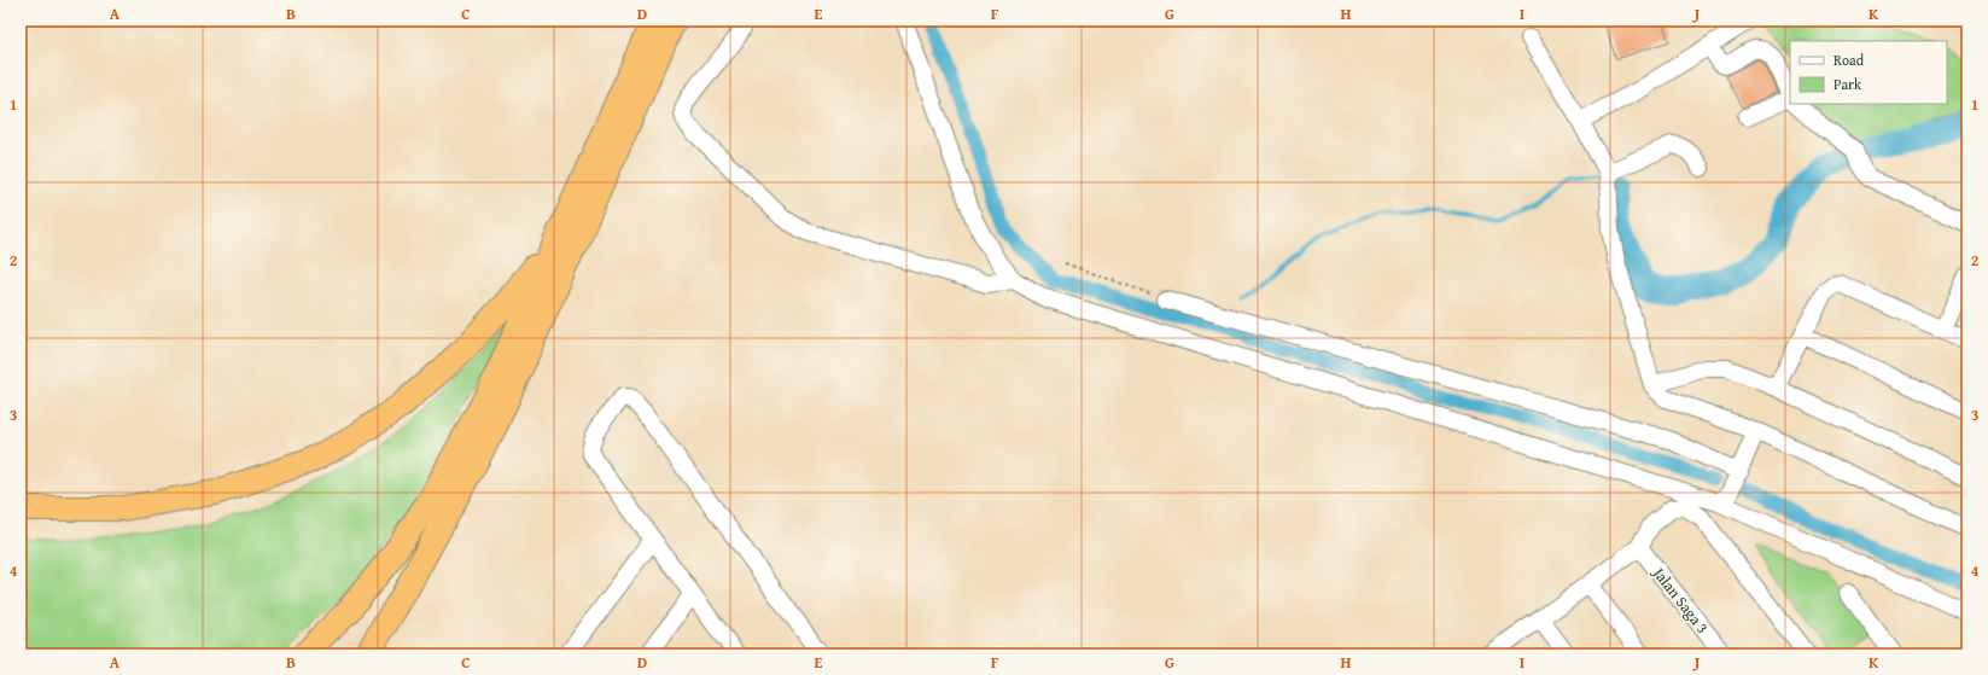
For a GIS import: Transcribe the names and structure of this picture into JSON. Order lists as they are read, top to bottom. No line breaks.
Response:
{"streets":{"street":["Jalan Saga 3"]},"legend":["Road","Park"],"grid":{"columns":["A","B","C","D","E","F","G","H","I","J","K"],"rows":["1","2","3","4"]}}
